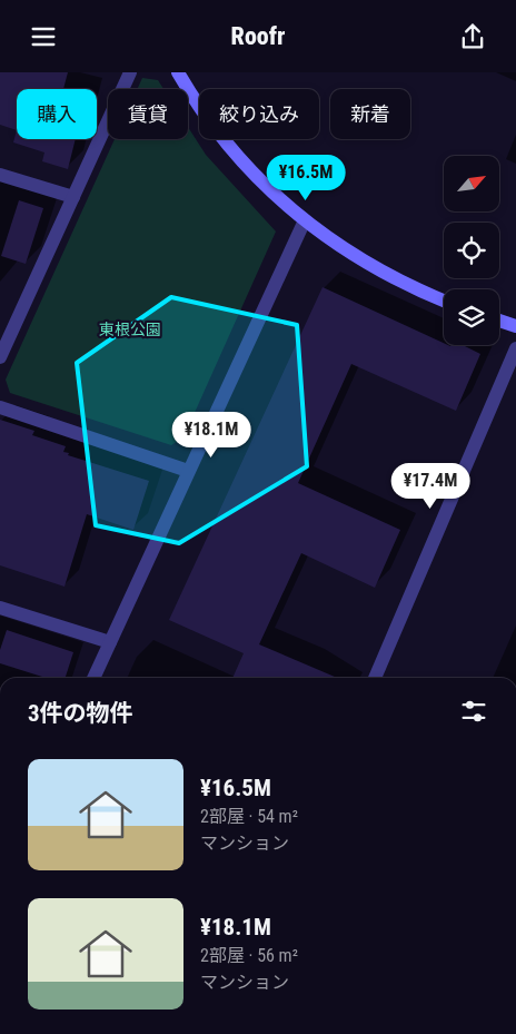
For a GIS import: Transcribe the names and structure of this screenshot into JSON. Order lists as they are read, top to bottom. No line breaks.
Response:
{"parks":["東根公園"],"north":"top right","page":{"header":"Roofr","chip":["購入","賃貸","絞り込み","新着"],"price":["¥16.5M","¥18.1M","¥17.4M"],"heading":"3件の物件","list":[{"name":"¥16.5M","note":"2部屋 · 54 m² · マンション"},{"name":"¥18.1M","note":"2部屋 · 56 m² · マンション"}]}}
